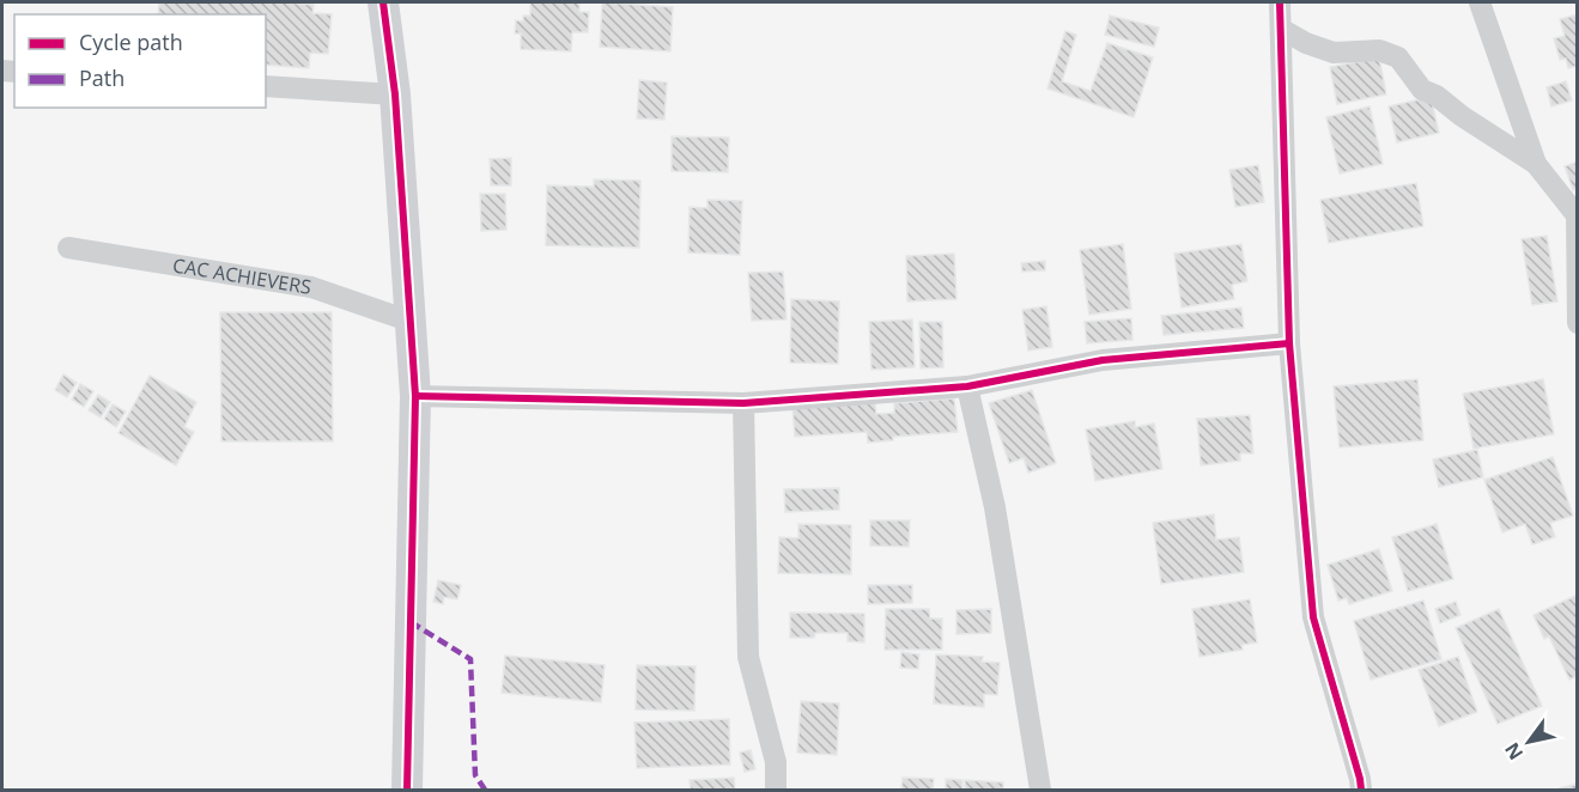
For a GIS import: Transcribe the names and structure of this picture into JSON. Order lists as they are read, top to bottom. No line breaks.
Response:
{"streets":{"street":["CAC ACHIEVERS"]},"legend":["Cycle path","Path"],"north":"bottom left"}
